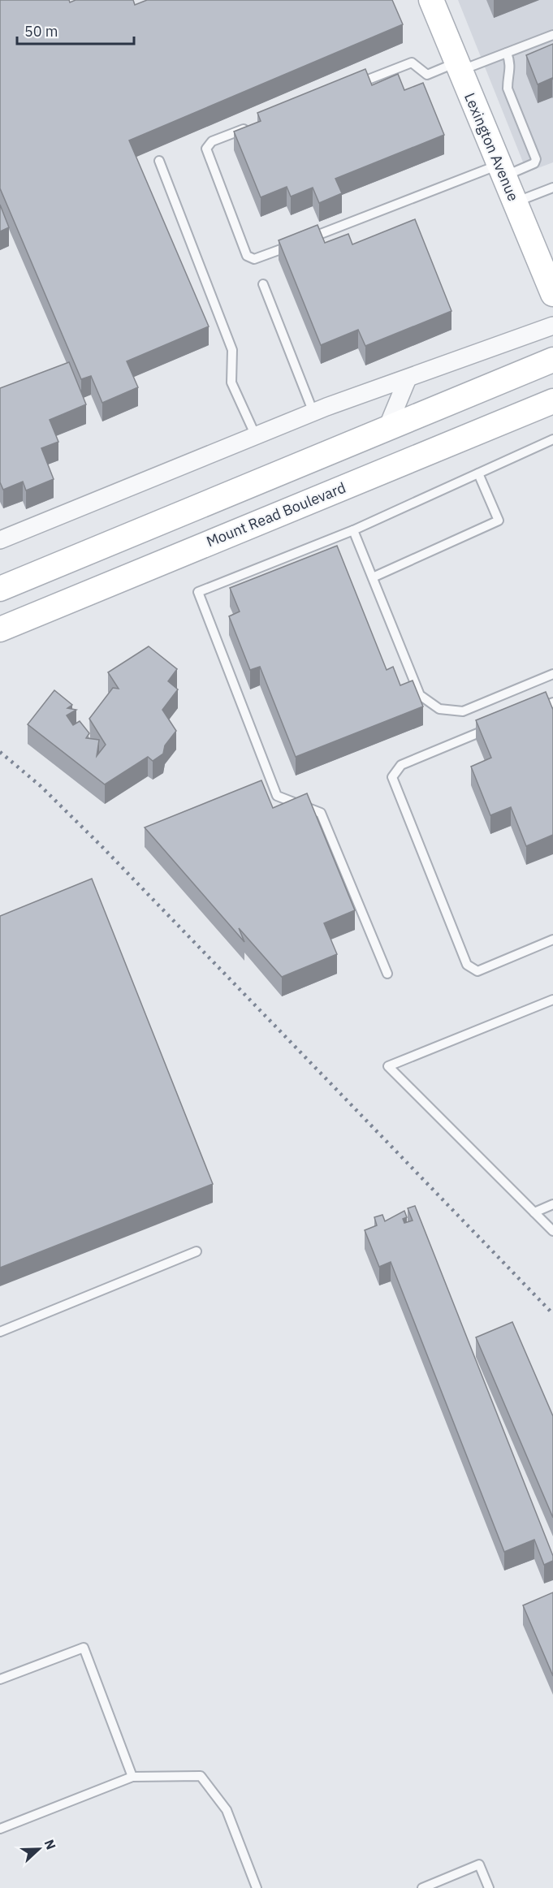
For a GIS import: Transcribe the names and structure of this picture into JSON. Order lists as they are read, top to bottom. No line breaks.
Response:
{"streets":{"main road":["Lexington Avenue","Mount Read Boulevard"]},"scale_bar":"50 m","north":"right"}
